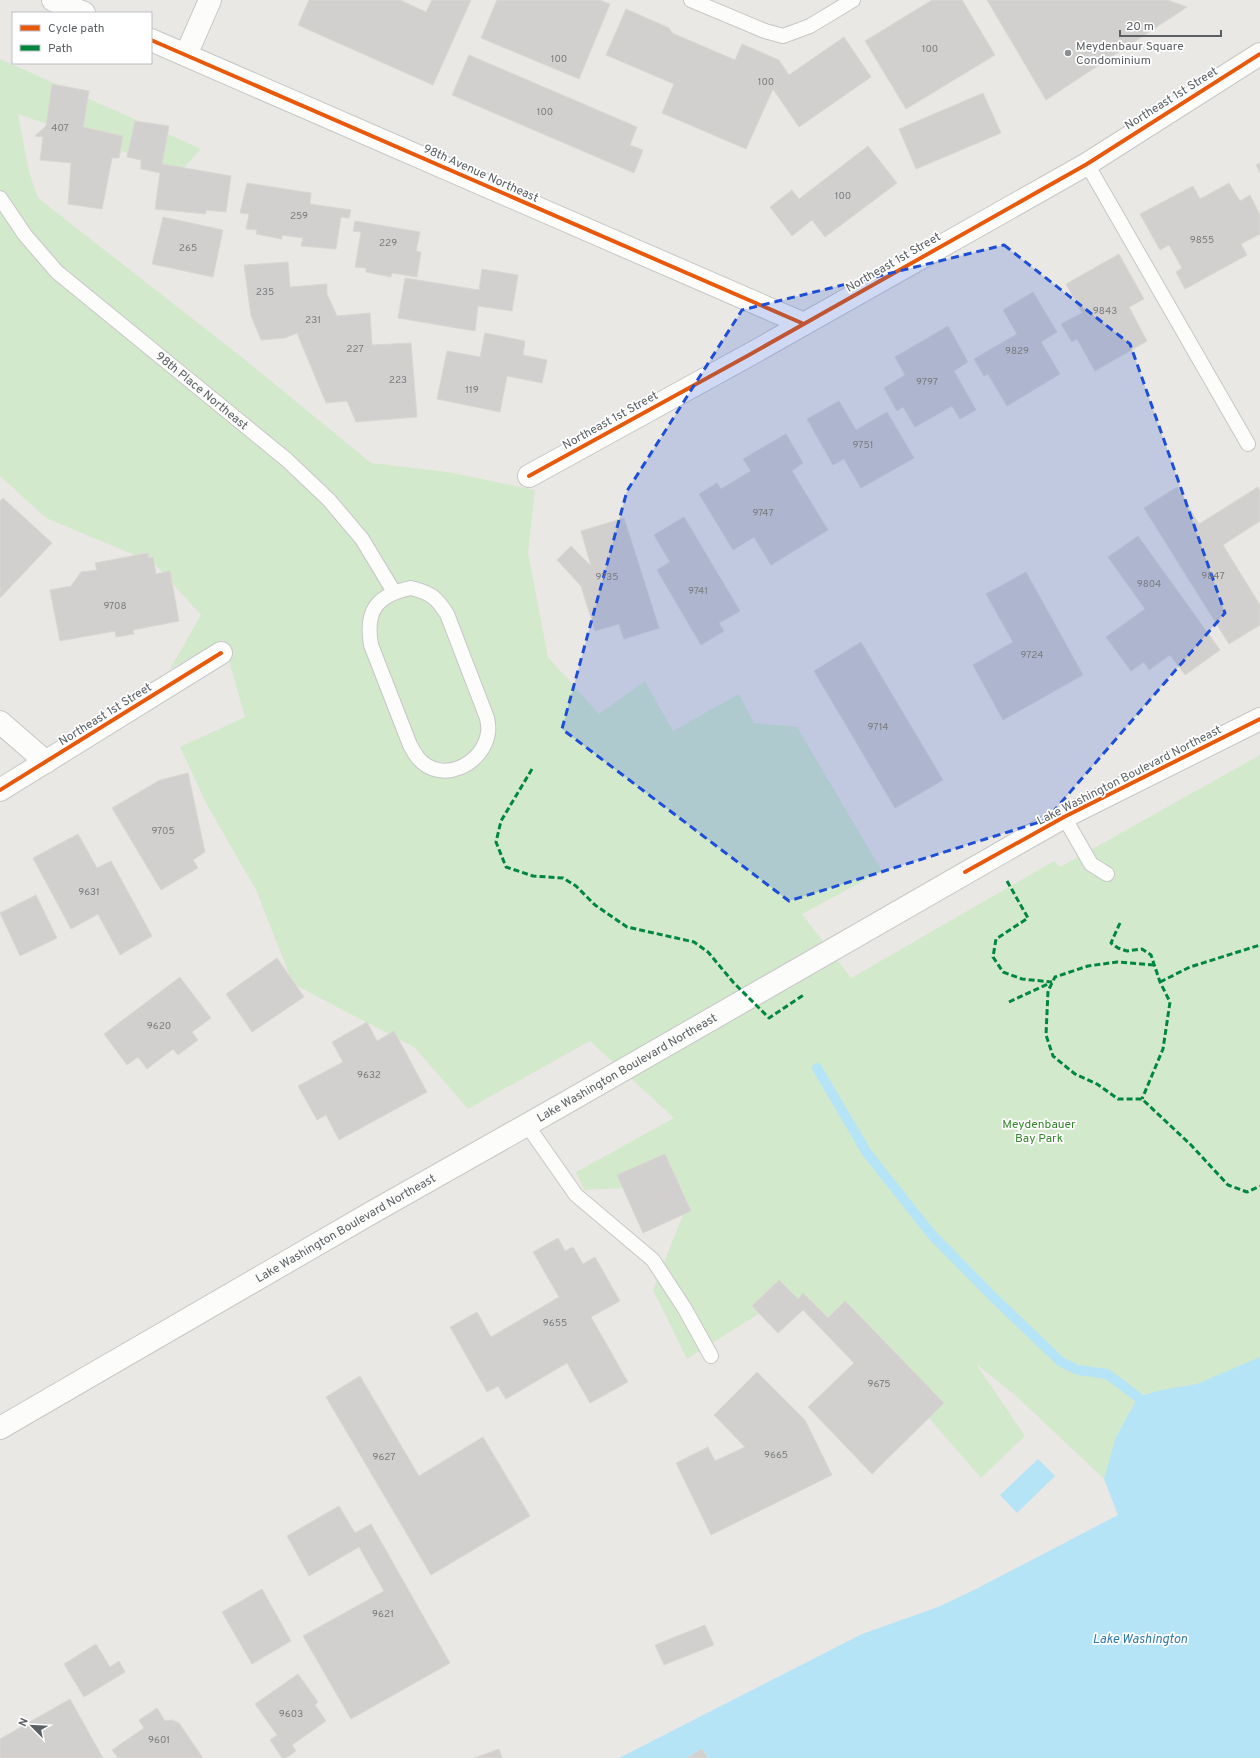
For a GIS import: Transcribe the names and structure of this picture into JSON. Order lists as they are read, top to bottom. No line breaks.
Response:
{"streets":{"street":["Northeast 1st Street","98th Avenue Northeast","Lake Washington Boulevard Northeast"],"lane":["98th Place Northeast"]},"crossings":[["Northeast 1st Street","98th Avenue Northeast"]],"water":["Lake Washington"],"parks":["Meydenbauer Bay Park"],"places":["Meydenbaur Square Condominium"],"house_numbers":["100","100","100","100","407","100","259","9855","229","265","235","9843","231","227","9829","223","9797","119","9751","9747","9847","9735","9804","9741","9708","9724","9714","9705","9631","9620","9632","9655","9675","9665","9627","9621","9603","9601"],"legend":["Cycle path","Path"],"scale_bar":"20 m","north":"top left"}
